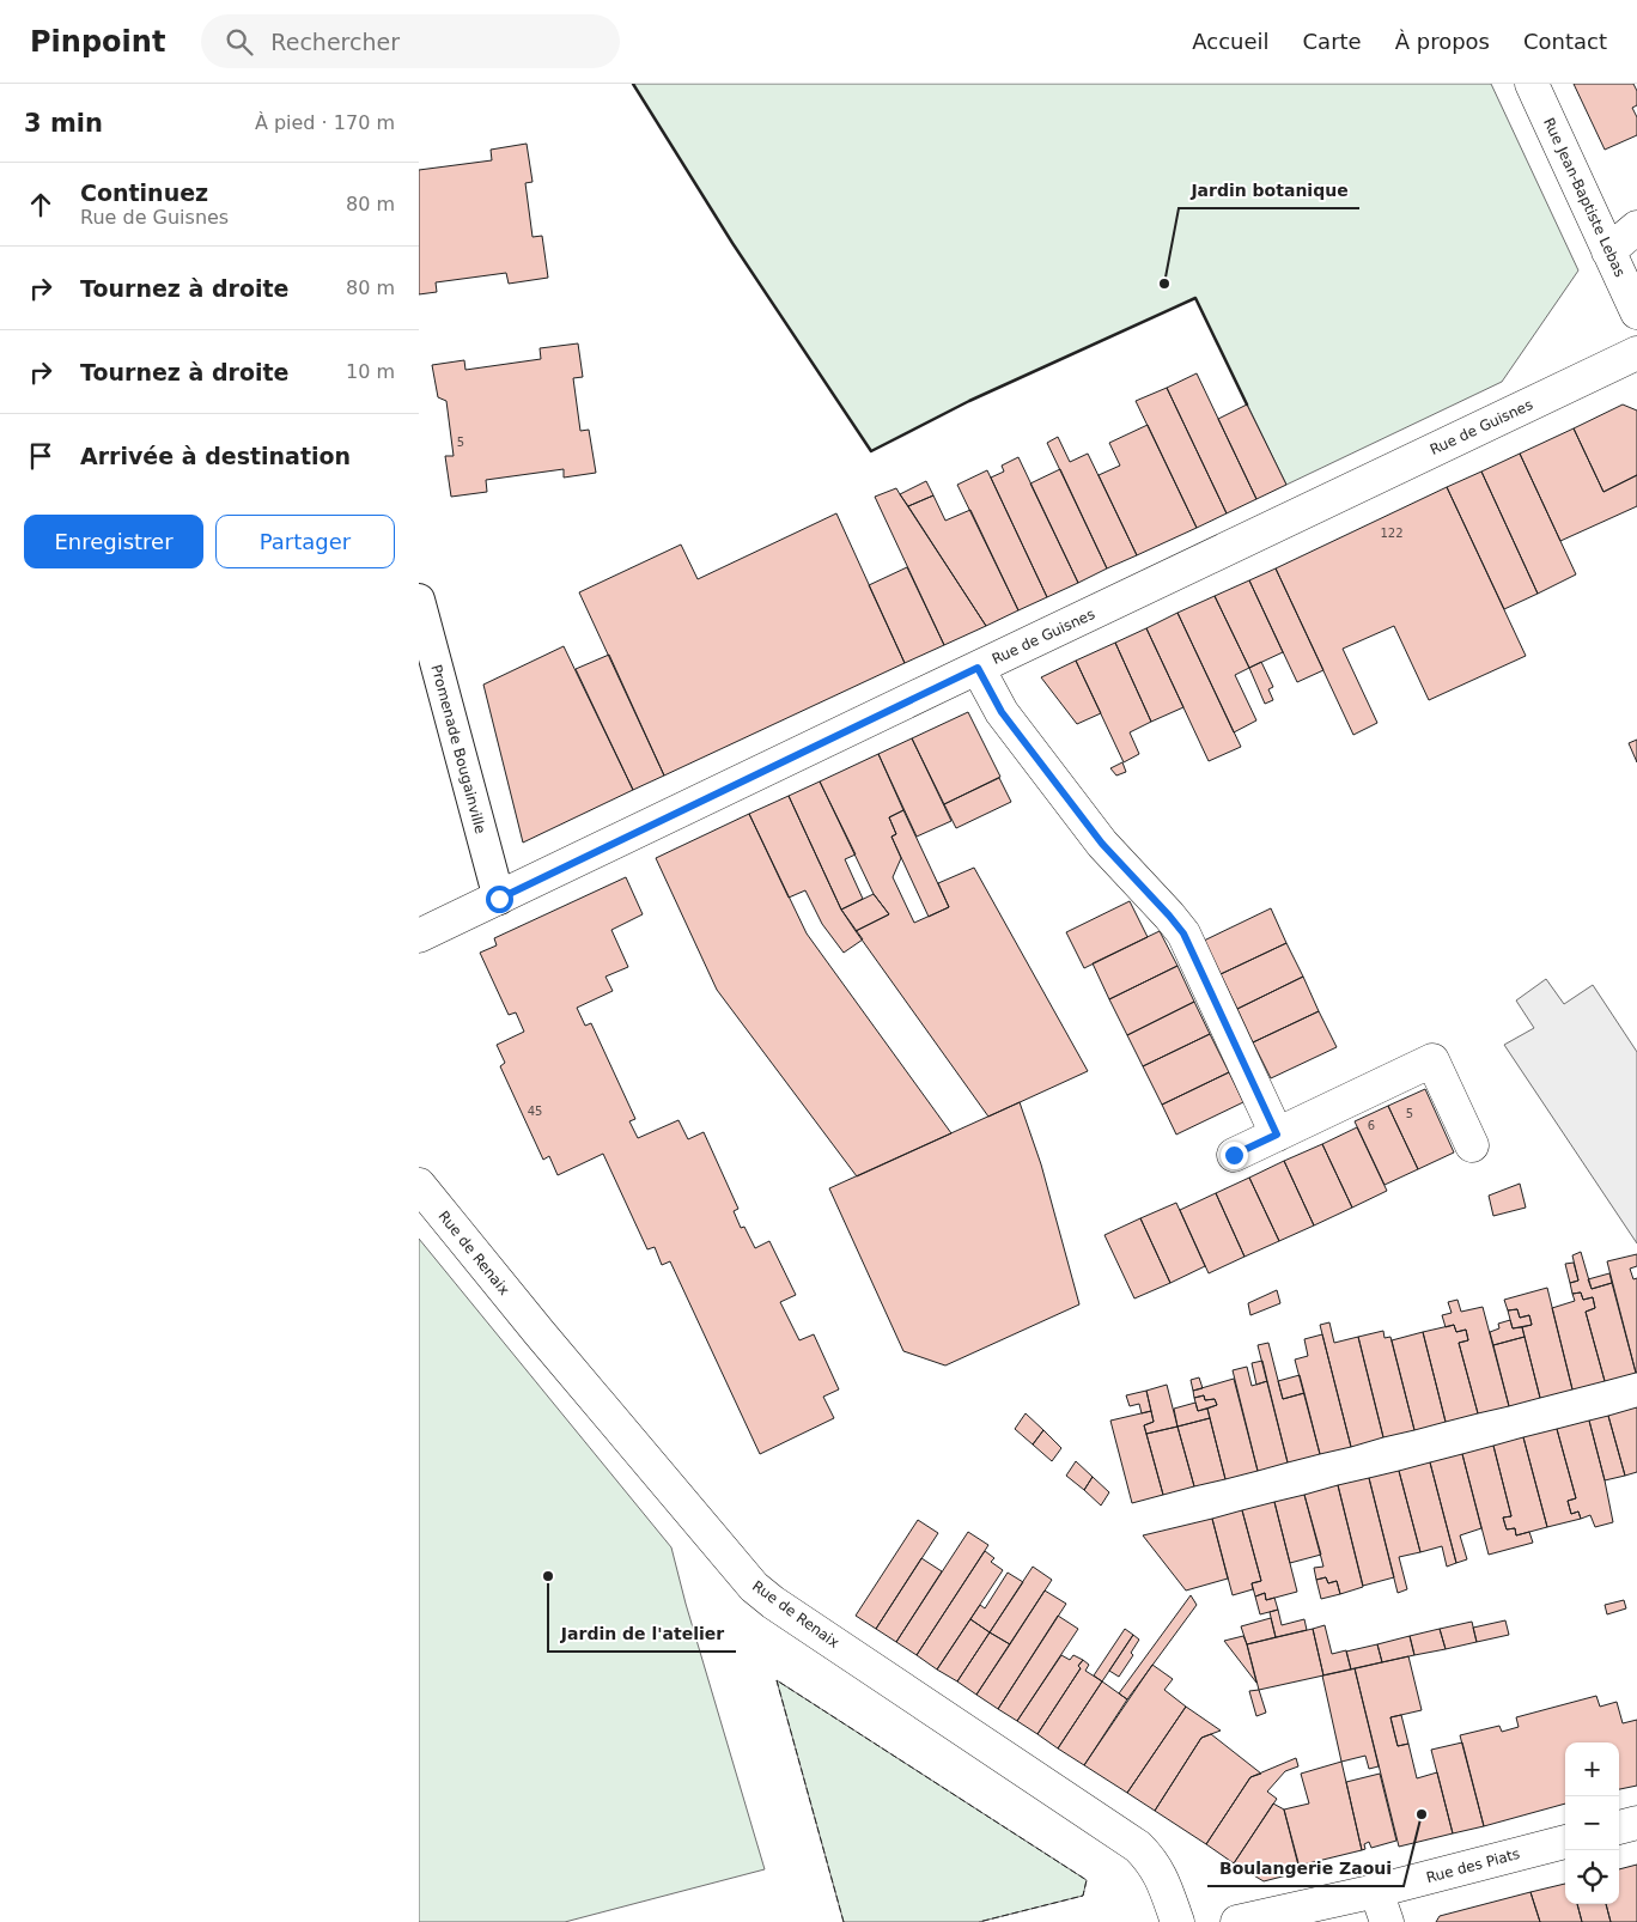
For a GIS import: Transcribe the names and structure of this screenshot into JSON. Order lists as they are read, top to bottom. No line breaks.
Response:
{"streets":{"street":["Rue Jean-Baptiste Lebas","Rue de Guisnes","Promenade Bougainville","Rue de Renaix","Rue des Piats"]},"crossings":[["Rue de Guisnes","Promenade Bougainville"]],"places":["Jardin botanique","Jardin de l'atelier","Boulangerie Zaoui"],"house_numbers":["5","122","45","5","6"],"page":{"header":"Pinpoint","search":"Rechercher","nav":["Accueil","Carte","À propos","Contact"],"heading":["3 min","À pied · 170 m"],"list":[["Continuez","Rue de Guisnes","80 m"],["Tournez à droite","80 m"],["Tournez à droite","10 m"],"Arrivée à destination"],"buttons":["Enregistrer","Partager"],"map_buttons":["+","−"]}}
